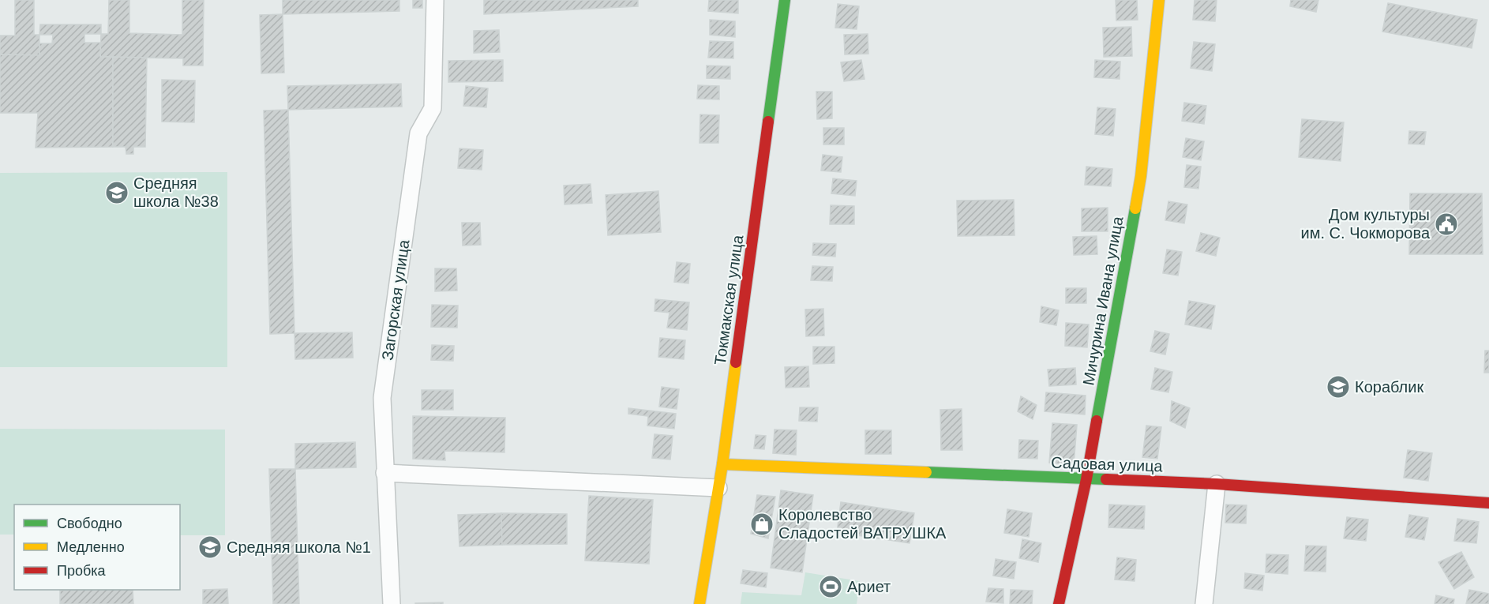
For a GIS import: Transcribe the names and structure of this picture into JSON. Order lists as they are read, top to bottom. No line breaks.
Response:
{"streets":{"street":["Загорская улица","Токмакская улица","Мичурина Ивана улица","Садовая улица"]},"crossings":[["Токмакская улица","Садовая улица"],["Мичурина Ивана улица","Садовая улица"]],"places":{"school or university":["Средняя школа №38","Кораблик","Средняя школа №1"],"public building":["Дом культуры им. С. Чокморова"],"shop":["Королевство Сладостей ВАТРУШКА"],"sports":["Ариет"]},"legend":["Свободно","Медленно","Пробка"]}
